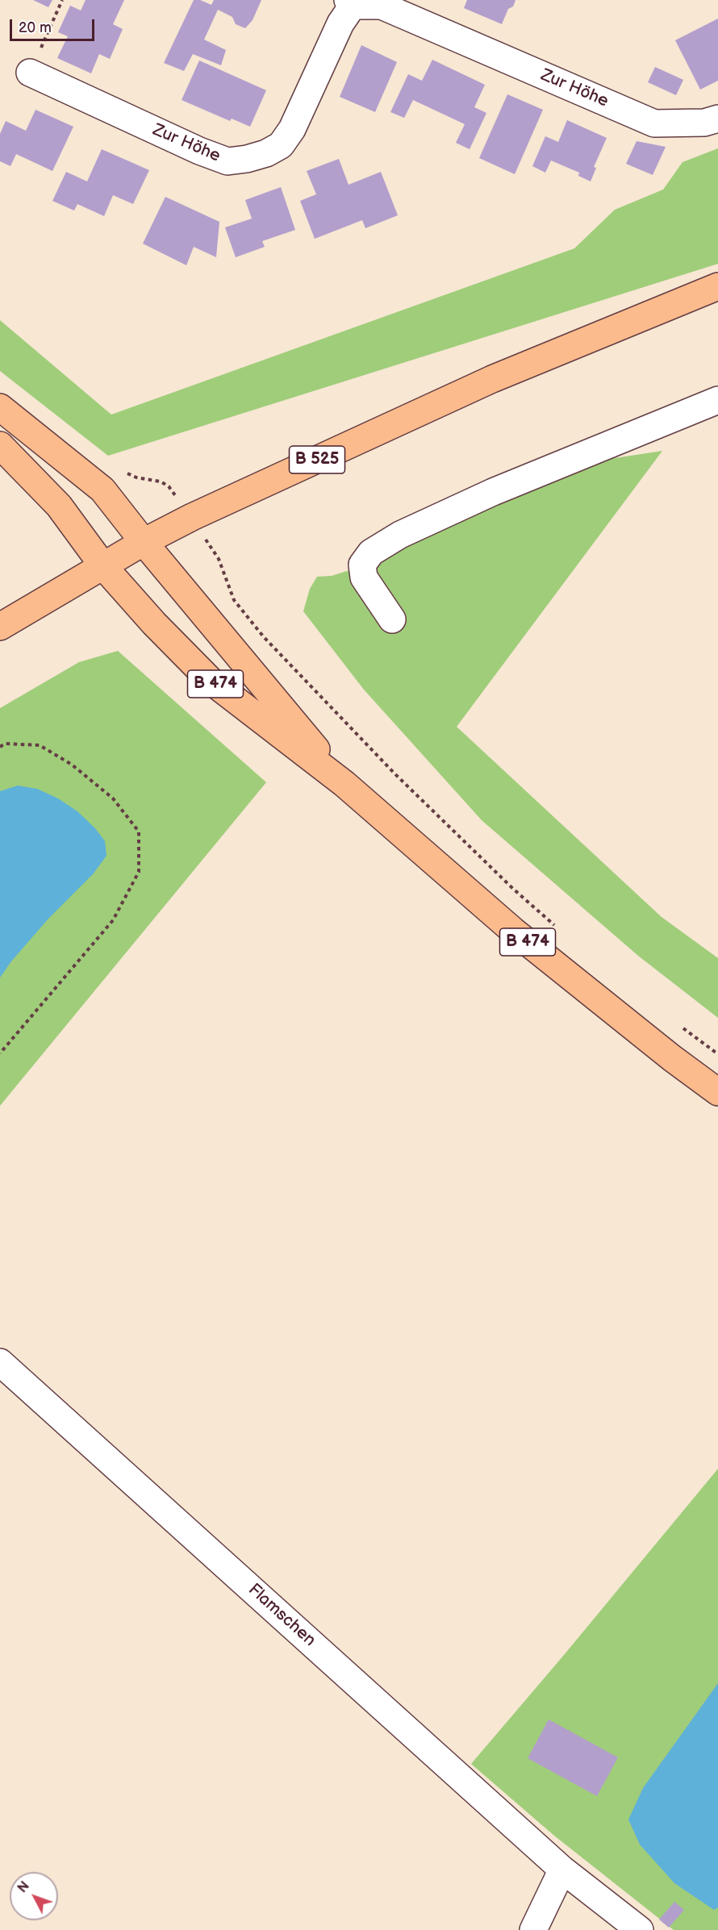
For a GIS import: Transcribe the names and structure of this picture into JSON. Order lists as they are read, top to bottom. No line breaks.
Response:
{"streets":{"main road":["B 525","B 474"],"street":["Zur Höhe","Flamschen"]},"crossings":[["B 525","B 474"]],"scale_bar":"20 m","north":"top left"}
